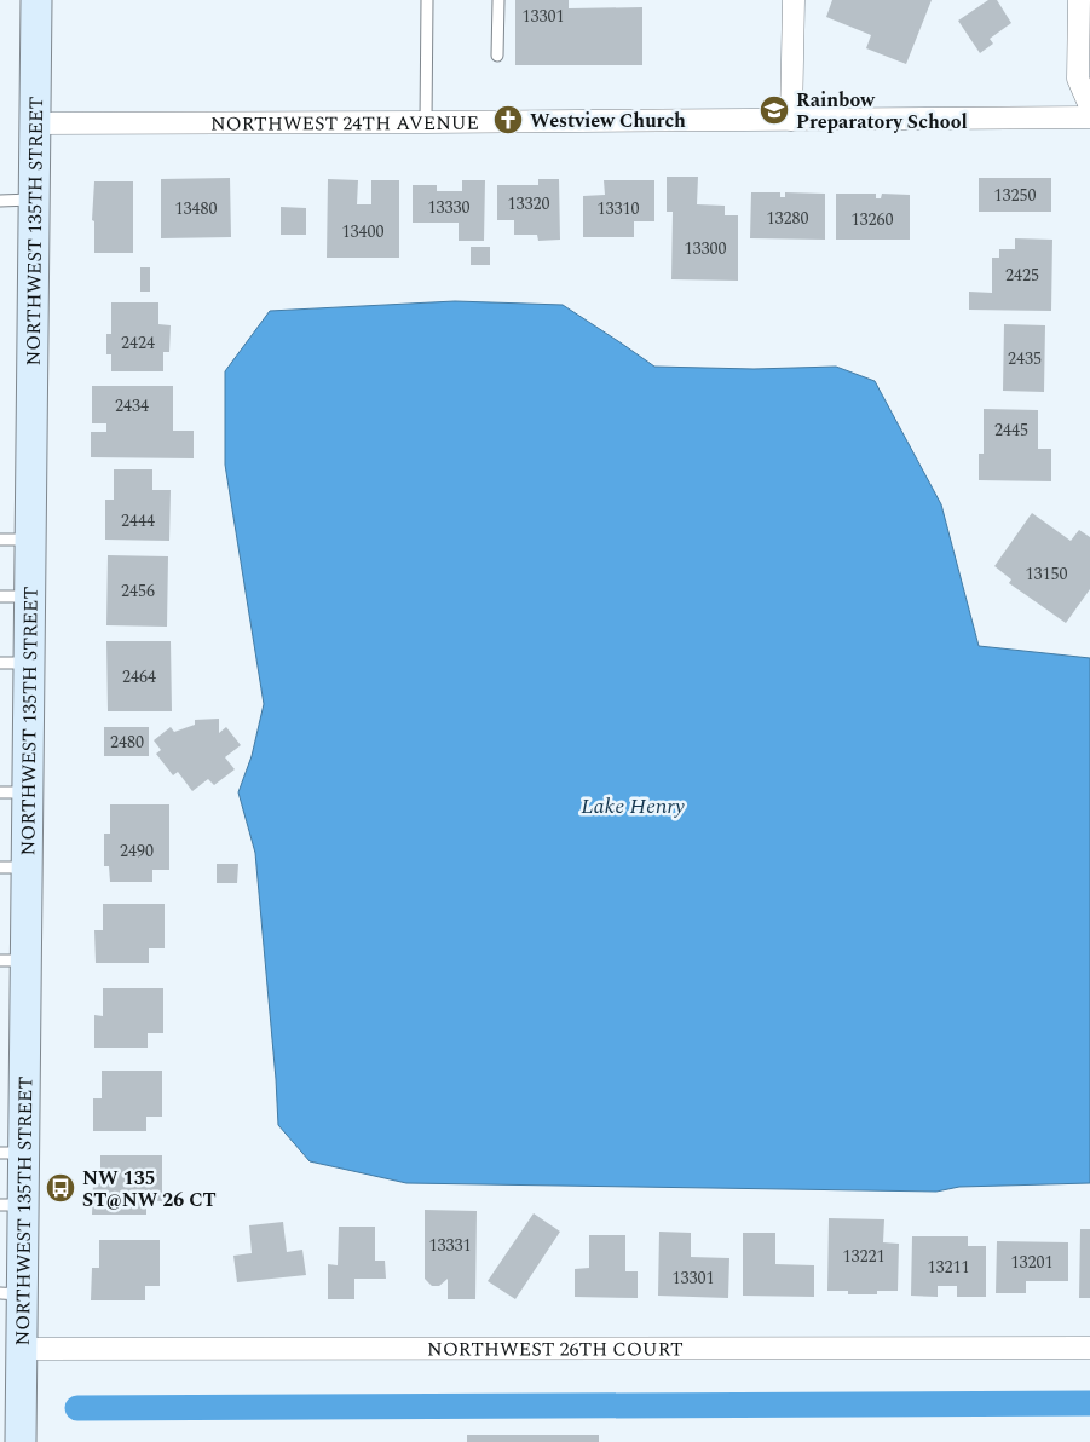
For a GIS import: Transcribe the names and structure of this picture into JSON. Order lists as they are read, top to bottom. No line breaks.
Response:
{"streets":{"main road":["NORTHWEST 135TH STREET"],"street":["NORTHWEST 24TH AVENUE","NORTHWEST 26TH COURT"]},"crossings":[["NORTHWEST 24TH AVENUE","NORTHWEST 135TH STREET"],["NORTHWEST 135TH STREET","NORTHWEST 26TH COURT"]],"water":["Lake Henry"],"places":{"school or university":["Rainbow Preparatory School"],"church":["Westview Church"],"bus stop":["NW 135 ST@NW 26 CT"]},"house_numbers":["13301","13250","13320","13330","13480","13310","13280","13260","13400","13300","2425","2424","2435","2434","2445","2444","13150","2456","2464","2480","2490","13331","13221","13201","13211","13301"]}
